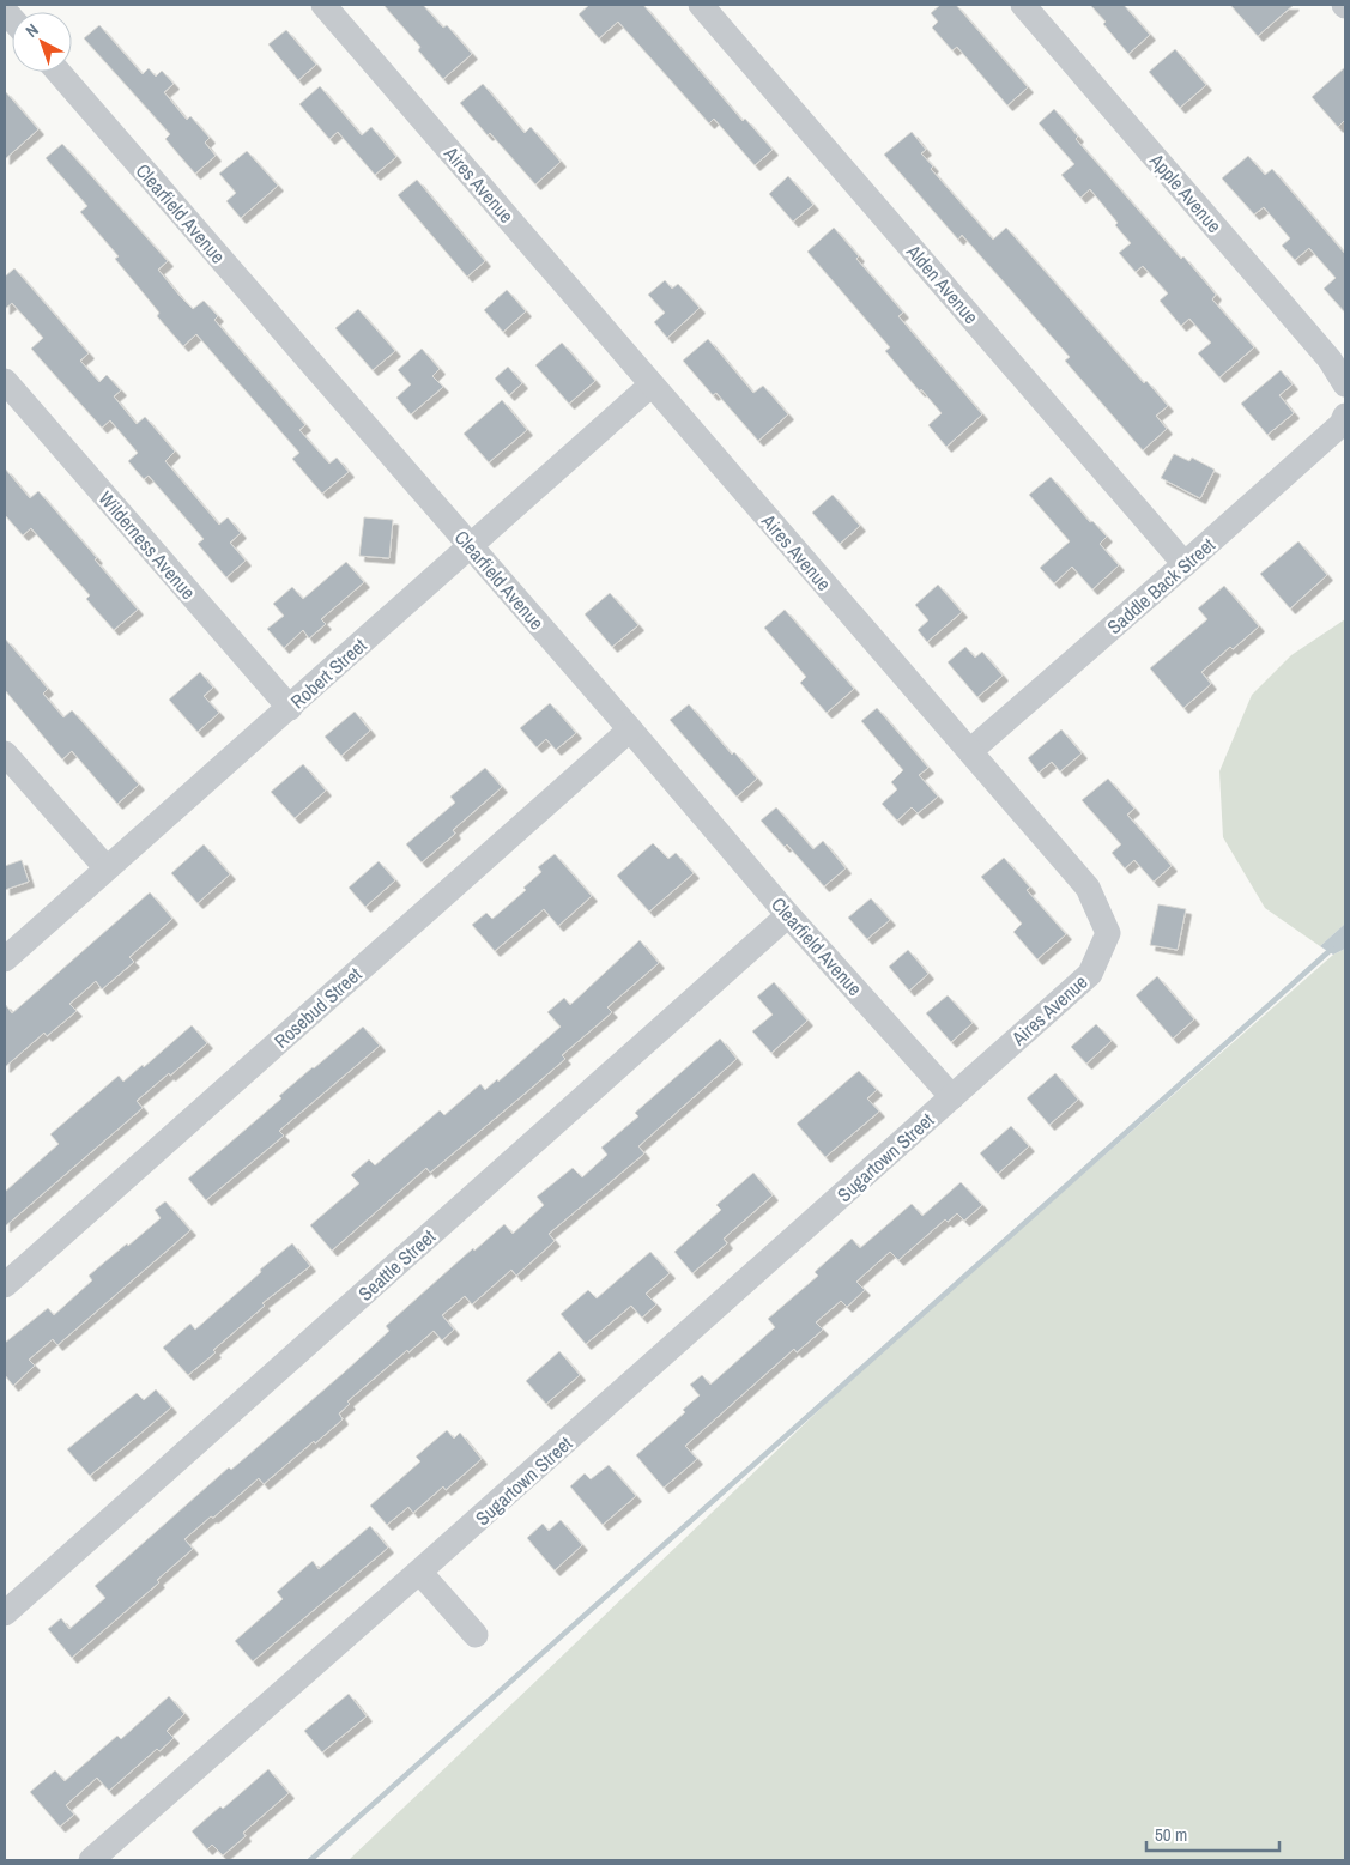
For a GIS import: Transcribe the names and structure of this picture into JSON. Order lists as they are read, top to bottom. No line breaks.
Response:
{"streets":{"street":["Aires Avenue","Apple Avenue","Clearfield Avenue","Alden Avenue","Wilderness Avenue","Saddle Back Street","Robert Street","Rosebud Street","Sugartown Street","Seattle Street"]},"crossings":[["Aires Avenue","Clearfield Avenue"],["Aires Avenue","Saddle Back Street"],["Aires Avenue","Robert Street"],["Aires Avenue","Sugartown Street"],["Clearfield Avenue","Robert Street"],["Clearfield Avenue","Rosebud Street"],["Clearfield Avenue","Sugartown Street"],["Clearfield Avenue","Seattle Street"],["Alden Avenue","Saddle Back Street"],["Wilderness Avenue","Robert Street"]],"scale_bar":"50 m","north":"top left"}
